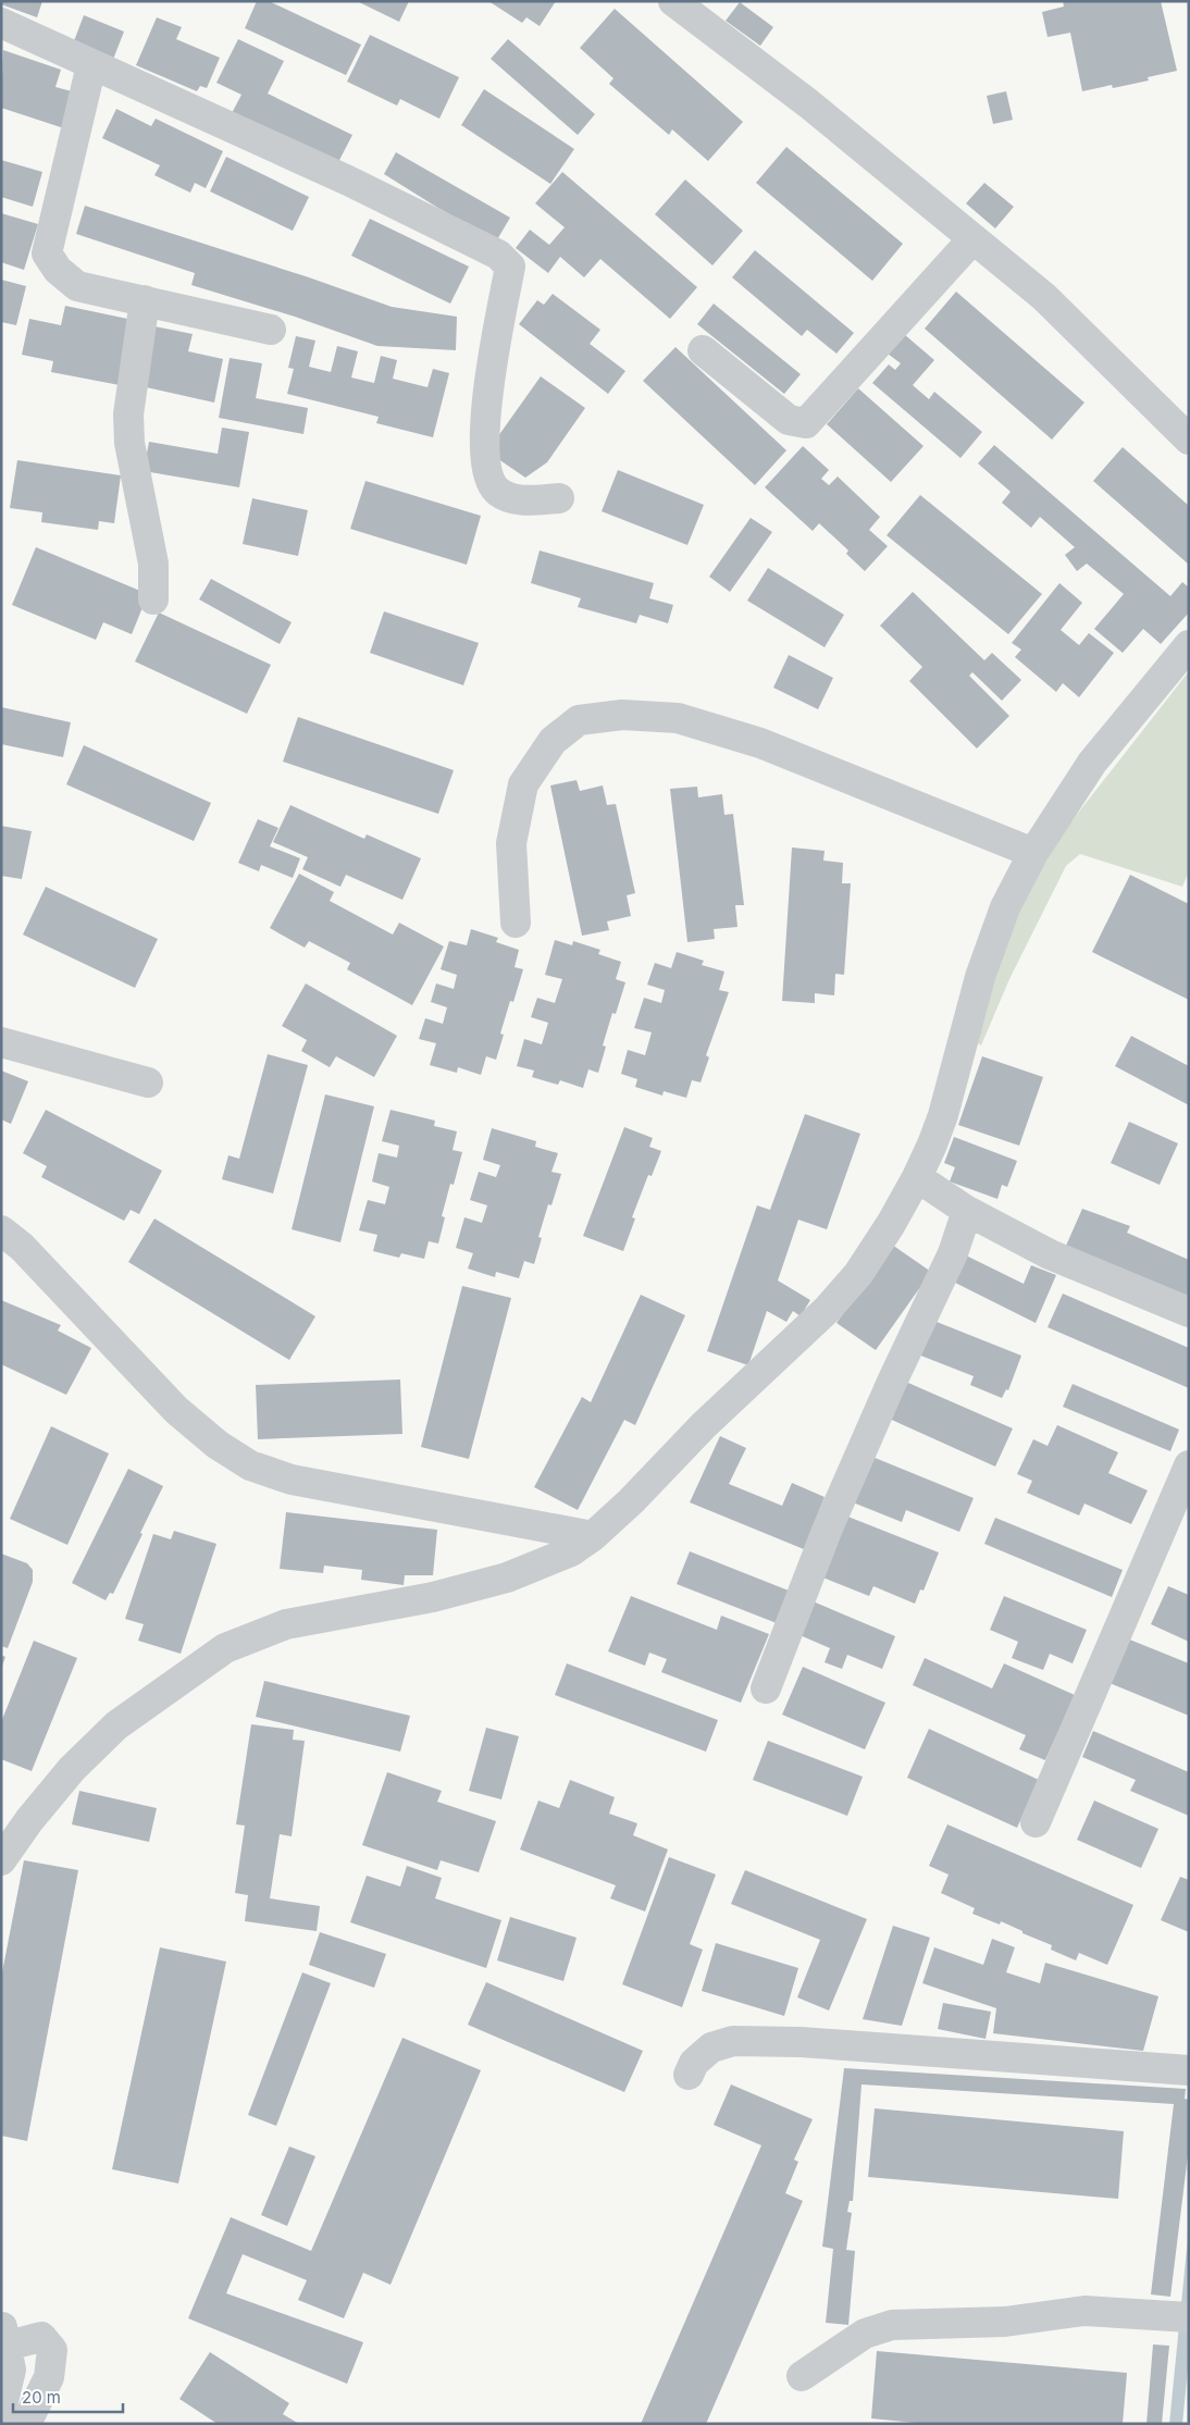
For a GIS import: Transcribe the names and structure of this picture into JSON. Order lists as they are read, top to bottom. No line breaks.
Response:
{"scale_bar":"20 m"}
